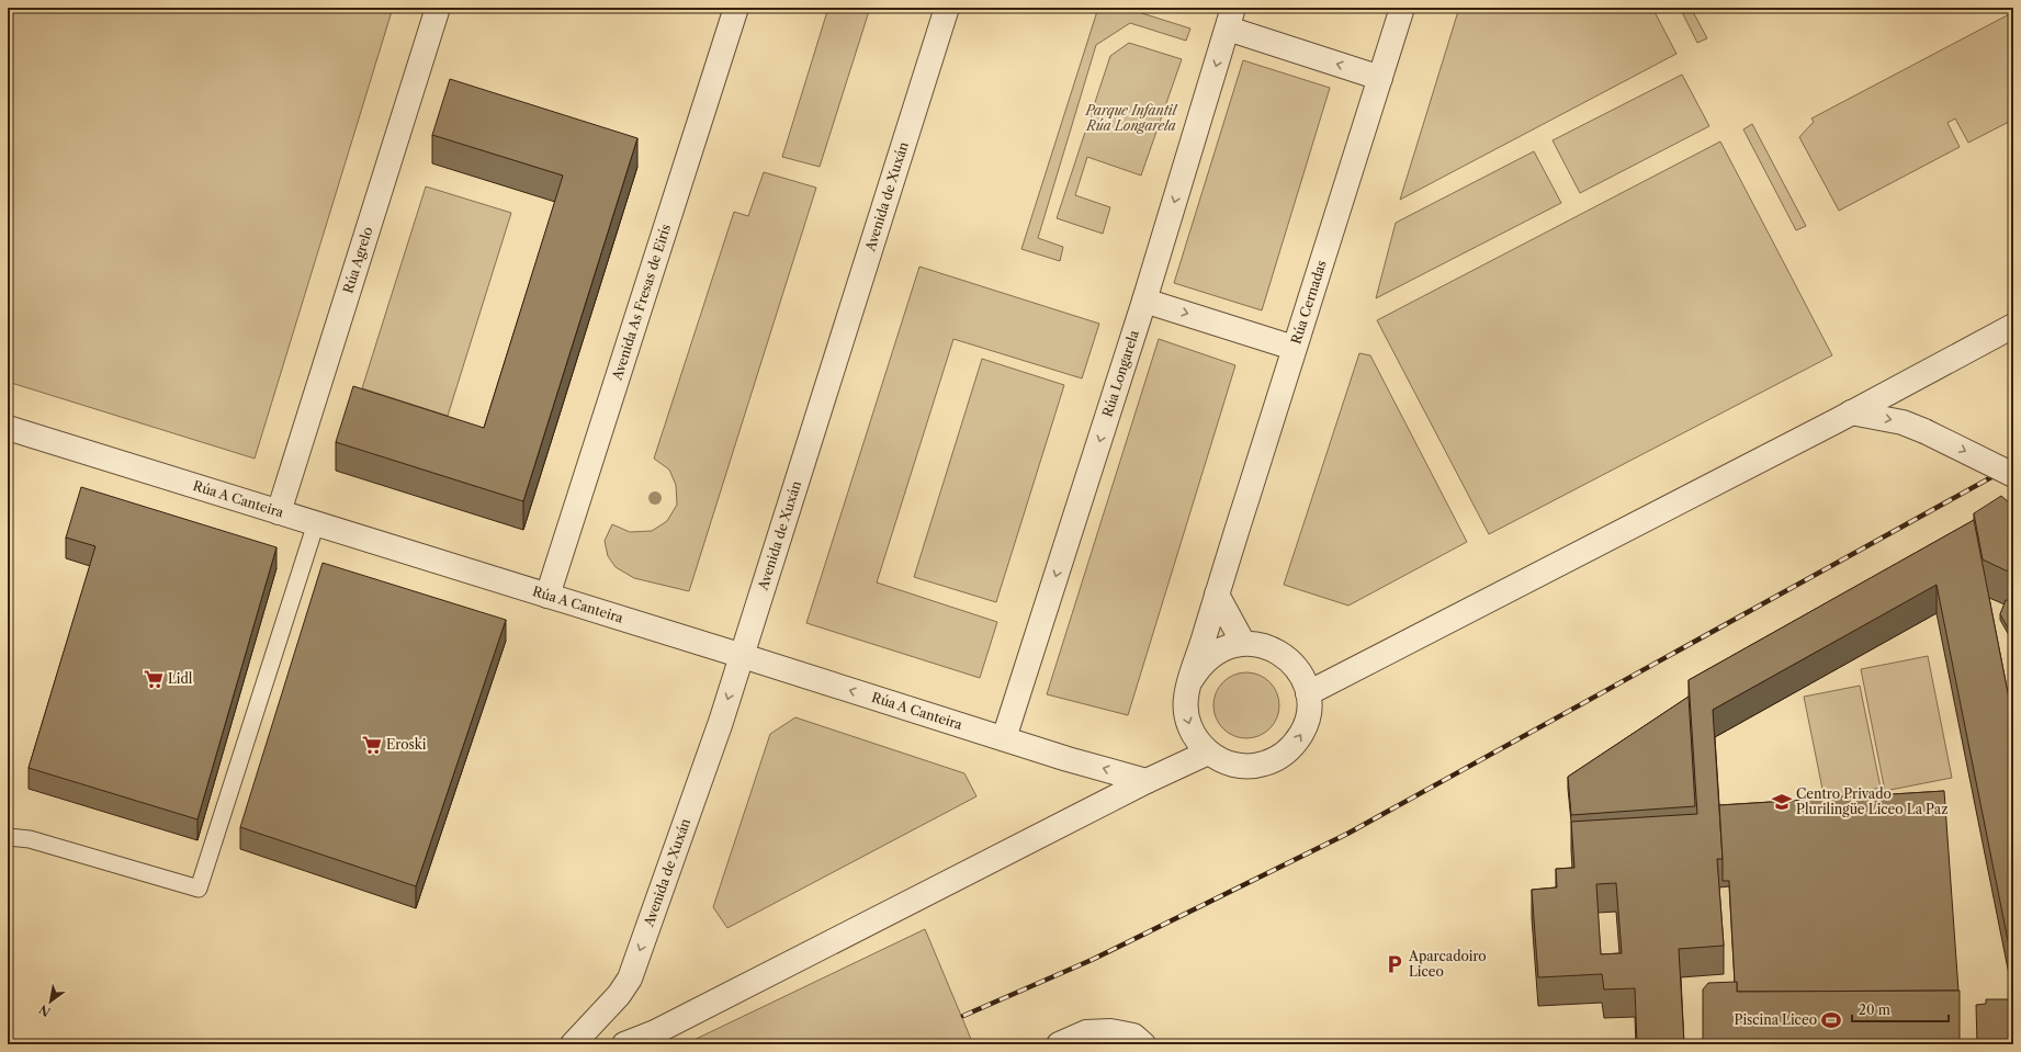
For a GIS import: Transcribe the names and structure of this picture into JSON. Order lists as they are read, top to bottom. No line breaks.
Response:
{"streets":{"street":["Avenida de Xuxán","Rúa Agrelo","Rúa Cernadas","Avenida As Fresas de Eirís","Rúa Longarela","Rúa A Canteira"]},"crossings":[["Avenida de Xuxán","Rúa A Canteira"],["Rúa Agrelo","Rúa A Canteira"],["Avenida As Fresas de Eirís","Rúa A Canteira"],["Rúa Longarela","Rúa A Canteira"]],"one_way":["Avenida de Xuxán","Rúa Longarela","Rúa A Canteira"],"parks":["Parque Infantil Rúa Longarela"],"places":{"supermarket":["Lidl","Eroski"],"school or university":["Centro Privado Plurilingüe Liceo La Paz"],"parking":["Aparcadoiro Liceo"],"sports":["Piscina Liceo"]},"scale_bar":"20 m","north":"bottom left"}
